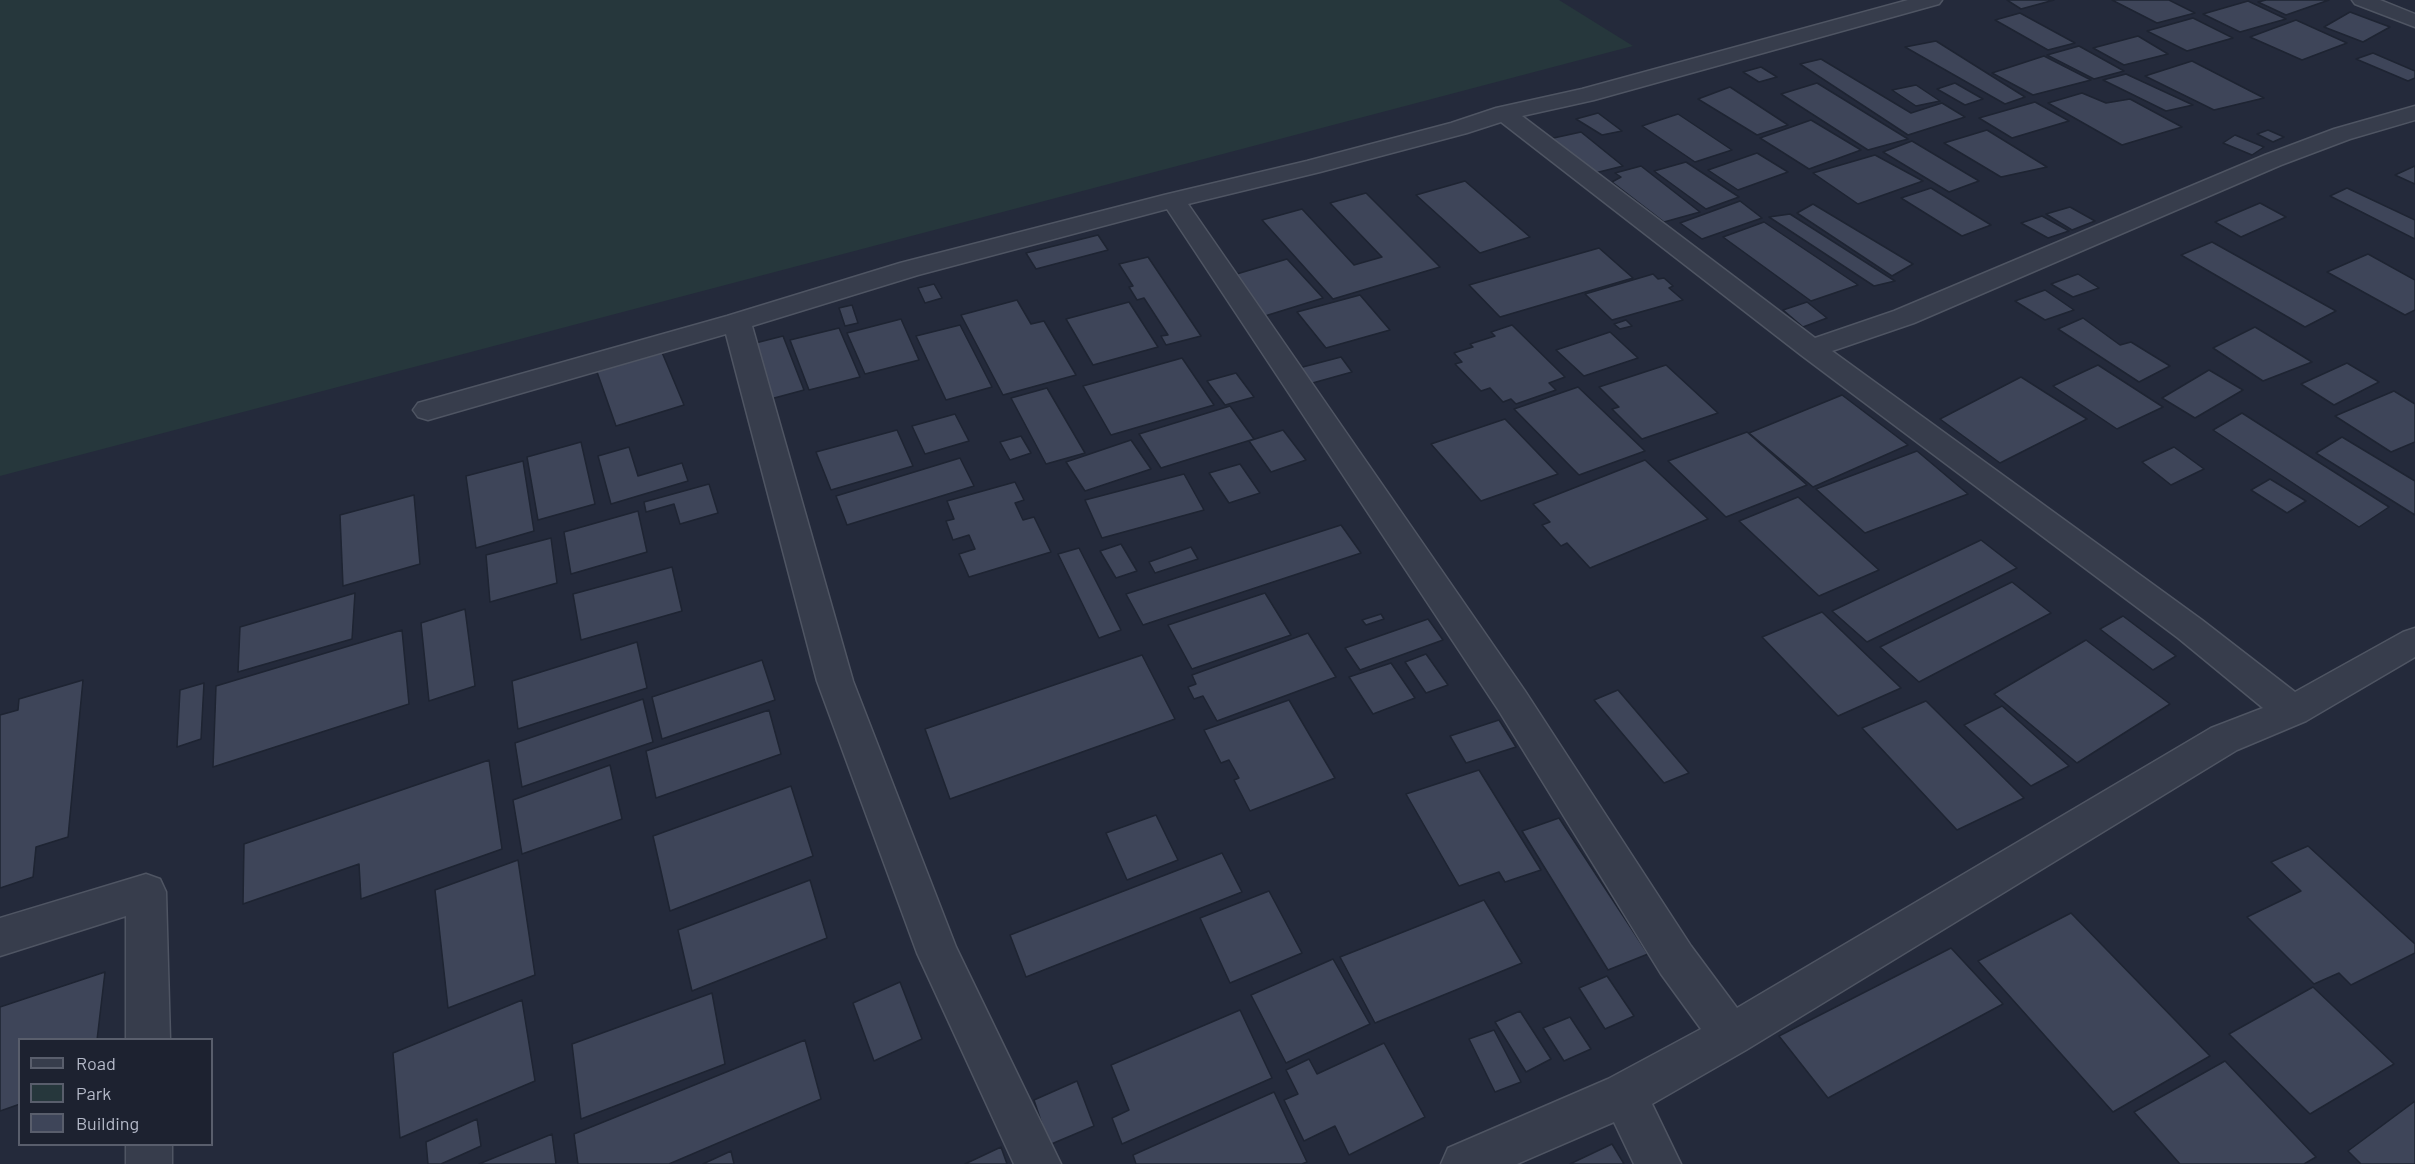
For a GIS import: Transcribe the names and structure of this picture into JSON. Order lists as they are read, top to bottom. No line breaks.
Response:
{"legend":["Road","Park","Building"]}
